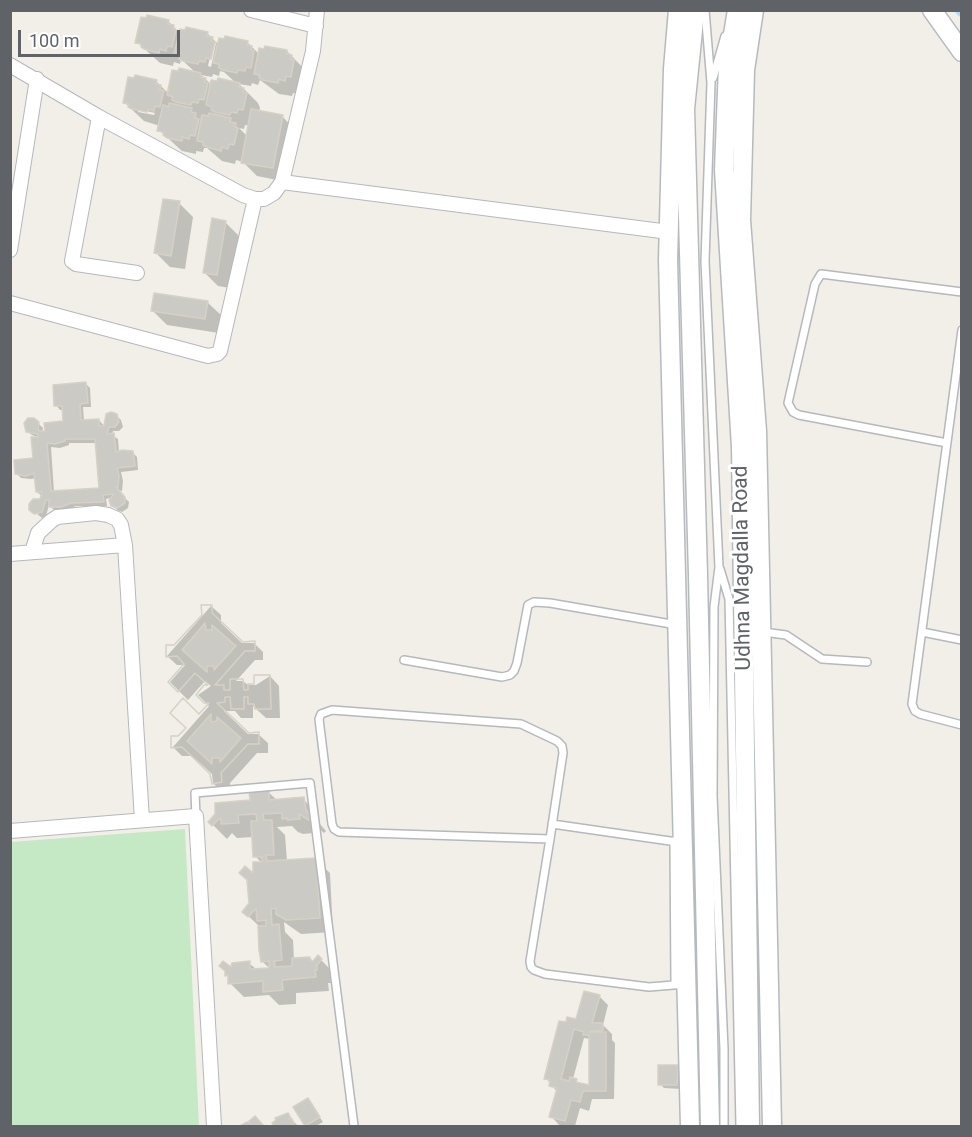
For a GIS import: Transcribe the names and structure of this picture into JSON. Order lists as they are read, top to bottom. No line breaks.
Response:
{"streets":{"street":["Udhna Magdalla Road"]},"scale_bar":"100 m"}
